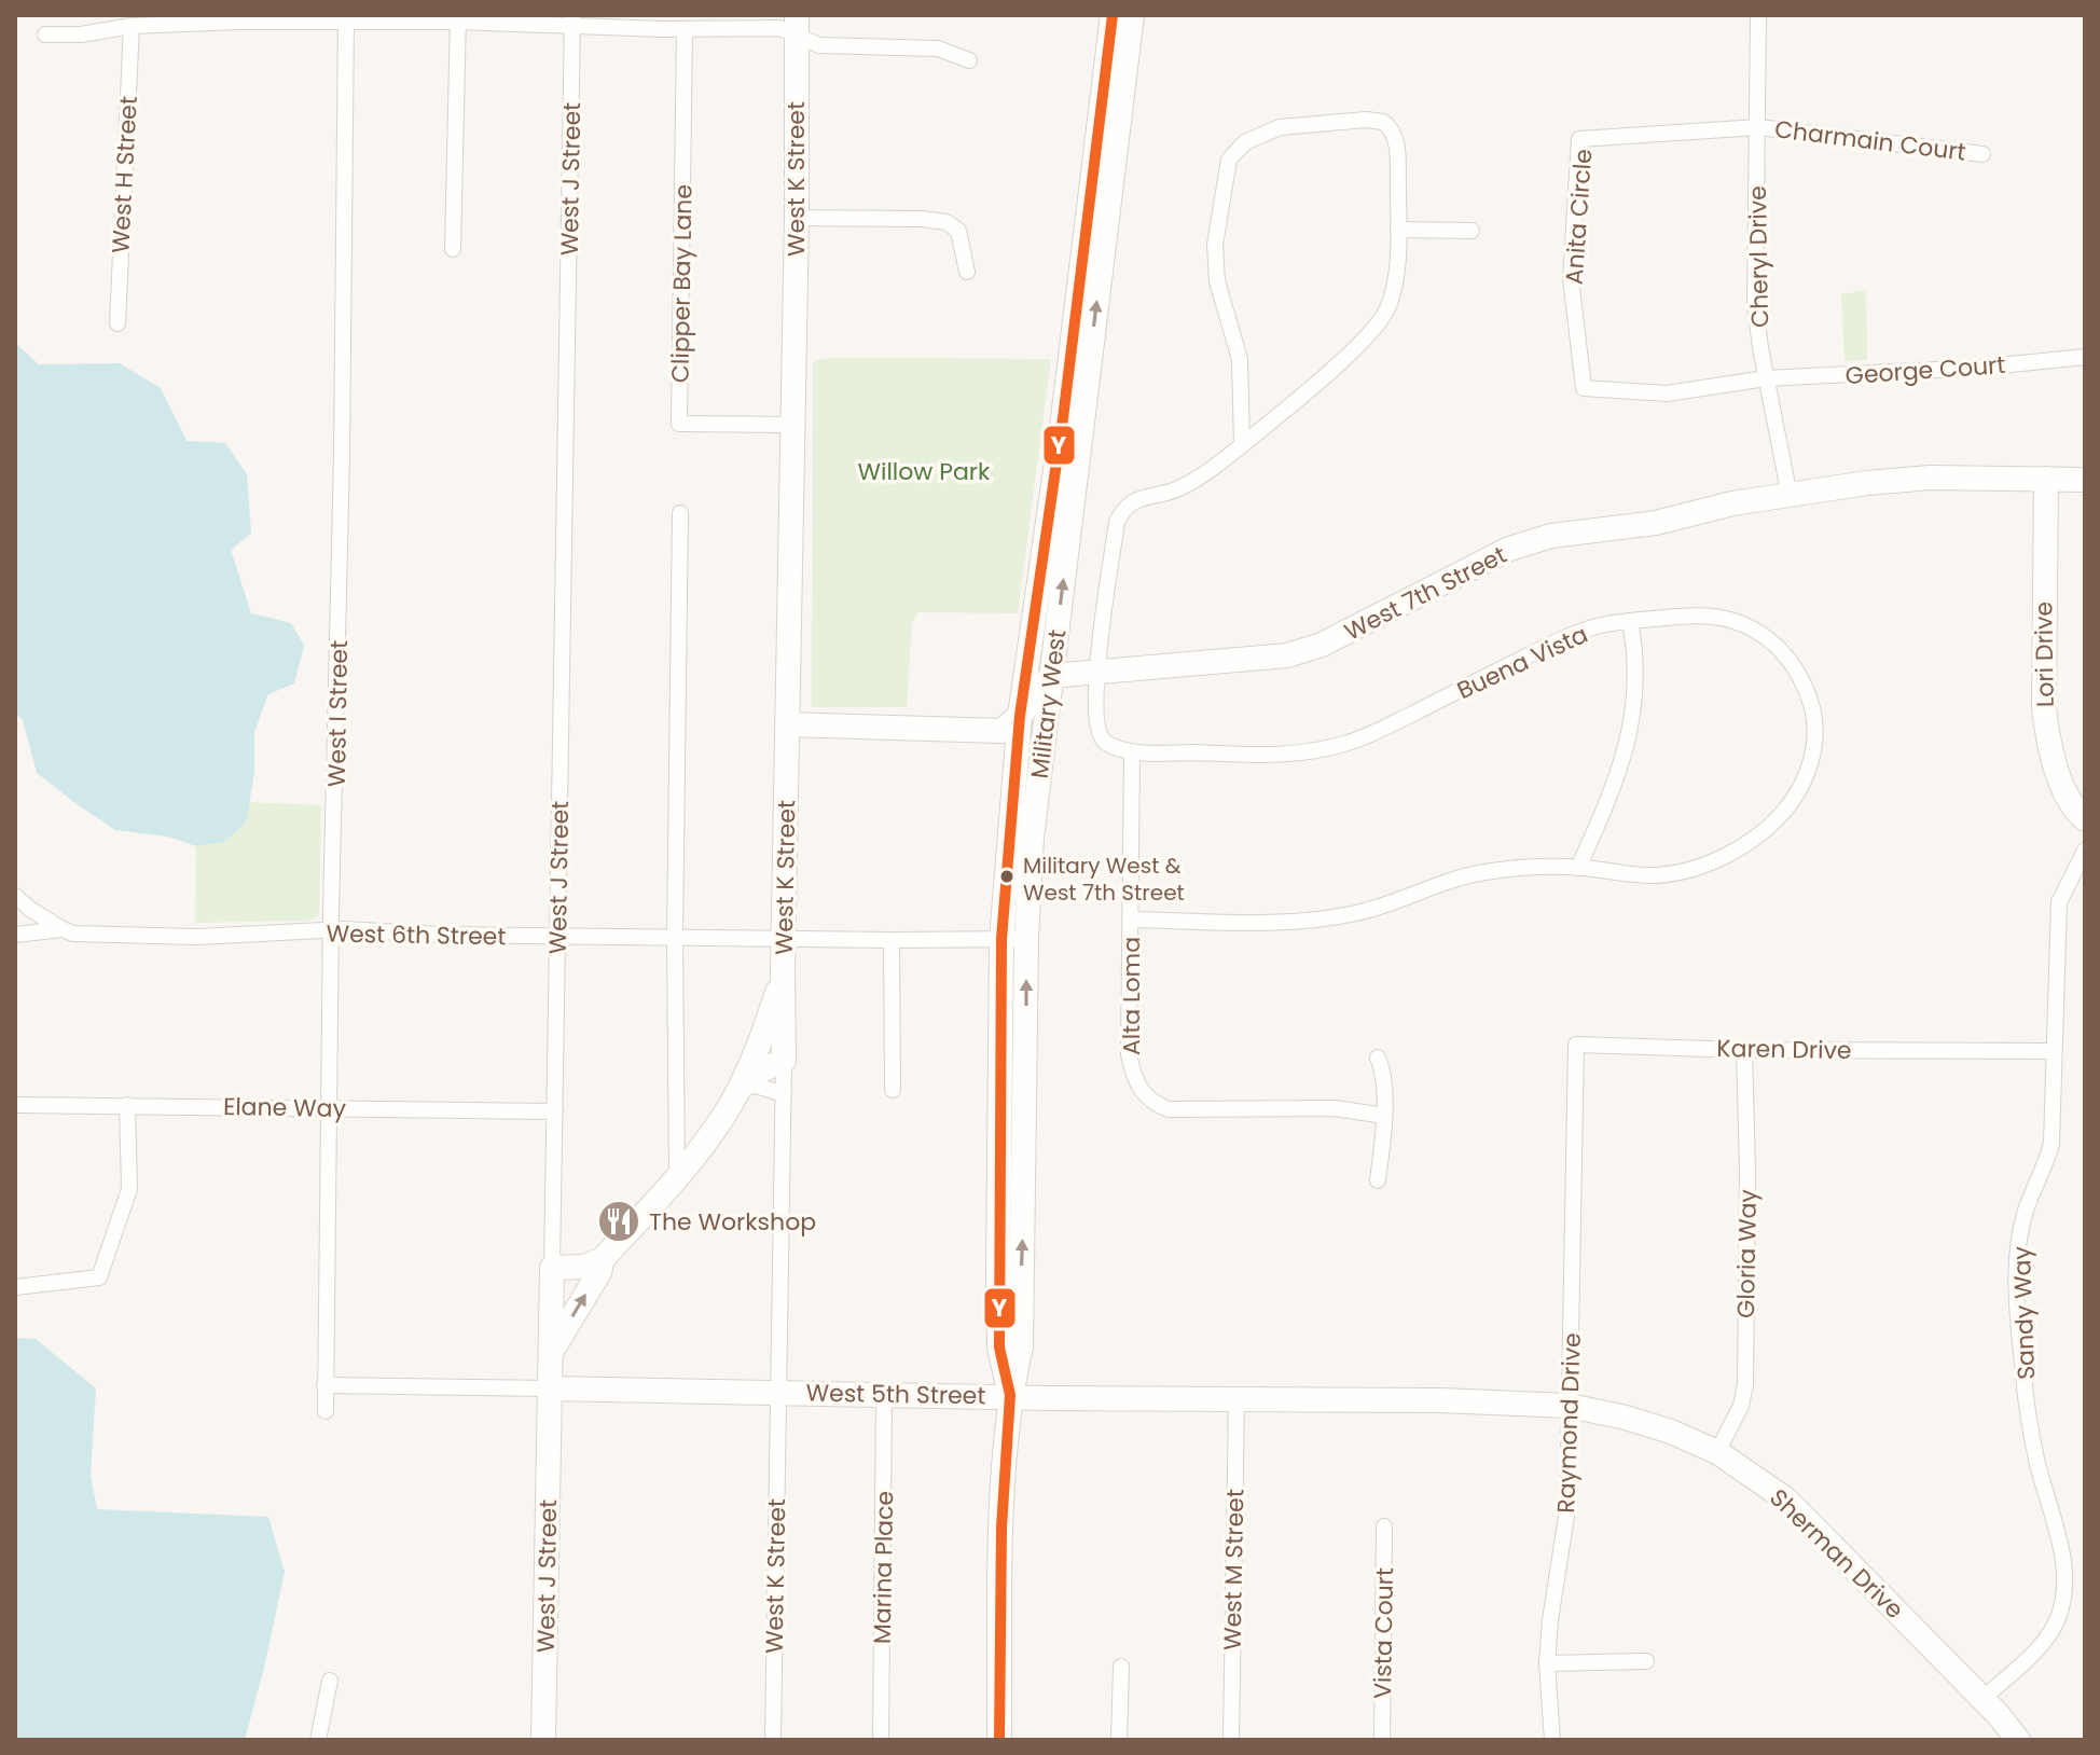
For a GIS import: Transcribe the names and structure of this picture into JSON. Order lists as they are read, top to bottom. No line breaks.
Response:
{"streets":{"street":["Charmain Court","West H Street","West J Street","West K Street","Anita Circle","Cheryl Drive","Clipper Bay Lane","George Court","West 7th Street","Lori Drive","Buena Vista","Military West","West I Street","West 6th Street","Alta Loma","Karen Drive","Elane Way","Gloria Way","Sandy Way","West 5th Street","Raymond Drive","Sherman Drive","Marina Place","West M Street","Vista Court"]},"crossings":[["Charmain Court","Anita Circle"],["Charmain Court","Cheryl Drive"],["West J Street","West 6th Street"],["West J Street","Elane Way"],["West J Street","West 5th Street"],["West K Street","Clipper Bay Lane"],["West K Street","West 6th Street"],["West K Street","West 5th Street"],["Anita Circle","Cheryl Drive"],["Anita Circle","George Court"],["Cheryl Drive","George Court"],["Cheryl Drive","West 7th Street"],["West 7th Street","Lori Drive"],["West 7th Street","Military West"],["Buena Vista","Alta Loma"],["Military West","West 6th Street"],["Military West","West 5th Street"],["West I Street","West 6th Street"],["West I Street","Elane Way"],["West I Street","West 5th Street"],["Karen Drive","Gloria Way"],["Karen Drive","Sandy Way"],["Karen Drive","Raymond Drive"],["Gloria Way","Sherman Drive"],["Sandy Way","Sherman Drive"],["West 5th Street","Raymond Drive"],["West 5th Street","Sherman Drive"],["West 5th Street","Marina Place"],["West 5th Street","West M Street"],["Raymond Drive","Sherman Drive"]],"parks":["Willow Park"],"places":{"other":["Military West & West 7th Street"],"restaurant":["The Workshop"]},"lines":["transit line Y"]}
